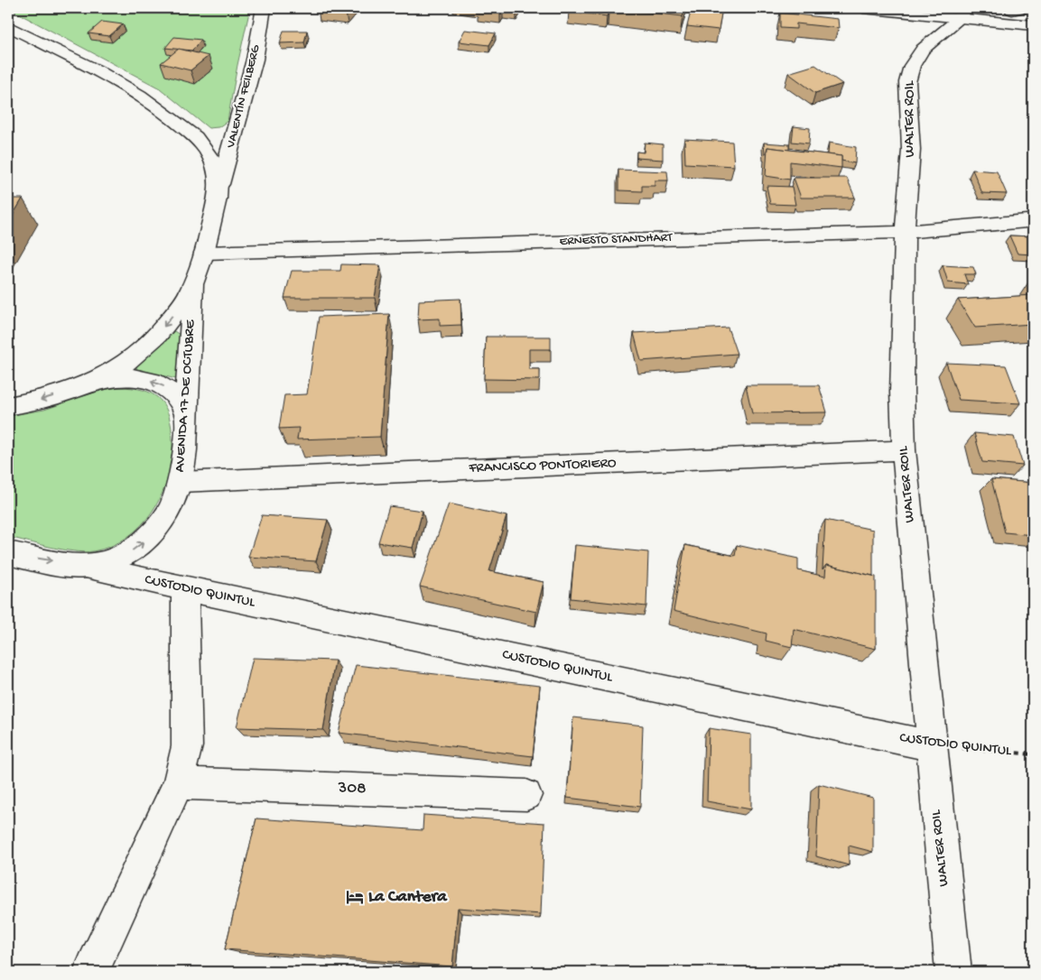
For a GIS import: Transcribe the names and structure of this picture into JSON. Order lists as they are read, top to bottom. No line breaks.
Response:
{"streets":{"street":["VALENTÍN FEILBERG","WALTER ROIL","ERNESTO STANDHART","AVENIDA 17 DE OCTUBRE","FRANCISCO PONTORIERO","CUSTODIO QUINTUL","308"]},"crossings":[["VALENTÍN FEILBERG","AVENIDA 17 DE OCTUBRE"],["WALTER ROIL","ERNESTO STANDHART"],["WALTER ROIL","FRANCISCO PONTORIERO"],["WALTER ROIL","CUSTODIO QUINTUL"],["ERNESTO STANDHART","AVENIDA 17 DE OCTUBRE"],["AVENIDA 17 DE OCTUBRE","FRANCISCO PONTORIERO"],["AVENIDA 17 DE OCTUBRE","CUSTODIO QUINTUL"]],"places":{"hotel":["La Cantera"]}}
